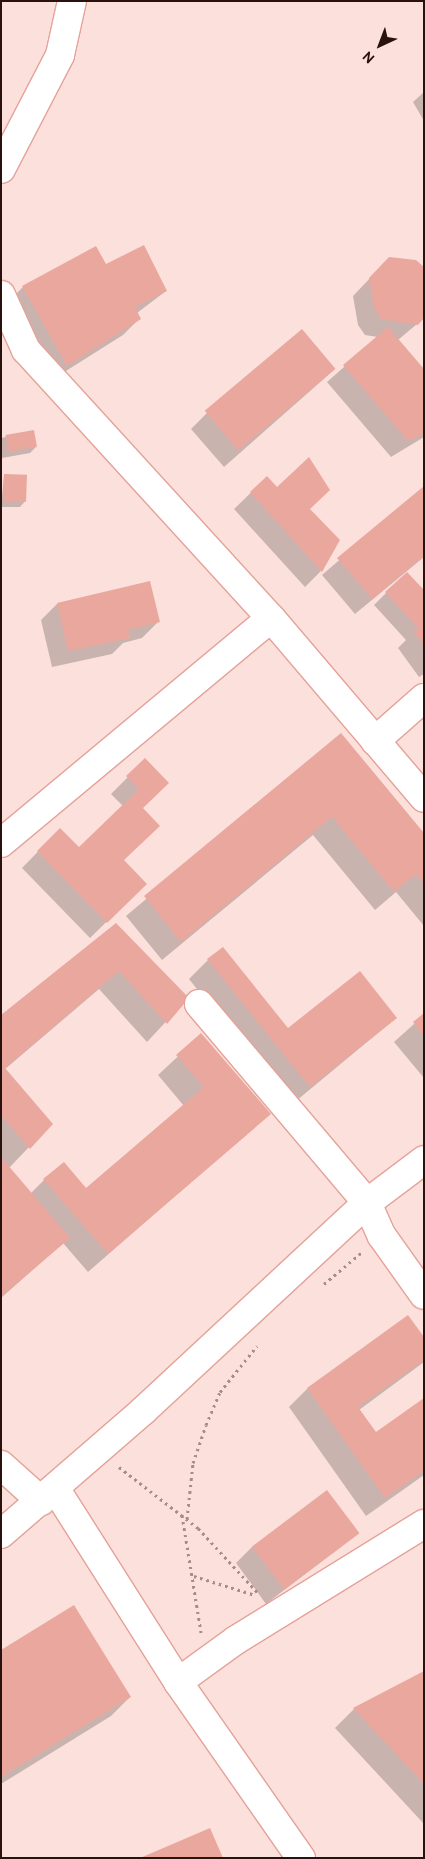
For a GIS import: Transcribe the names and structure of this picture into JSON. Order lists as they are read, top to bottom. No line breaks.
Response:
{"north":"bottom left"}
